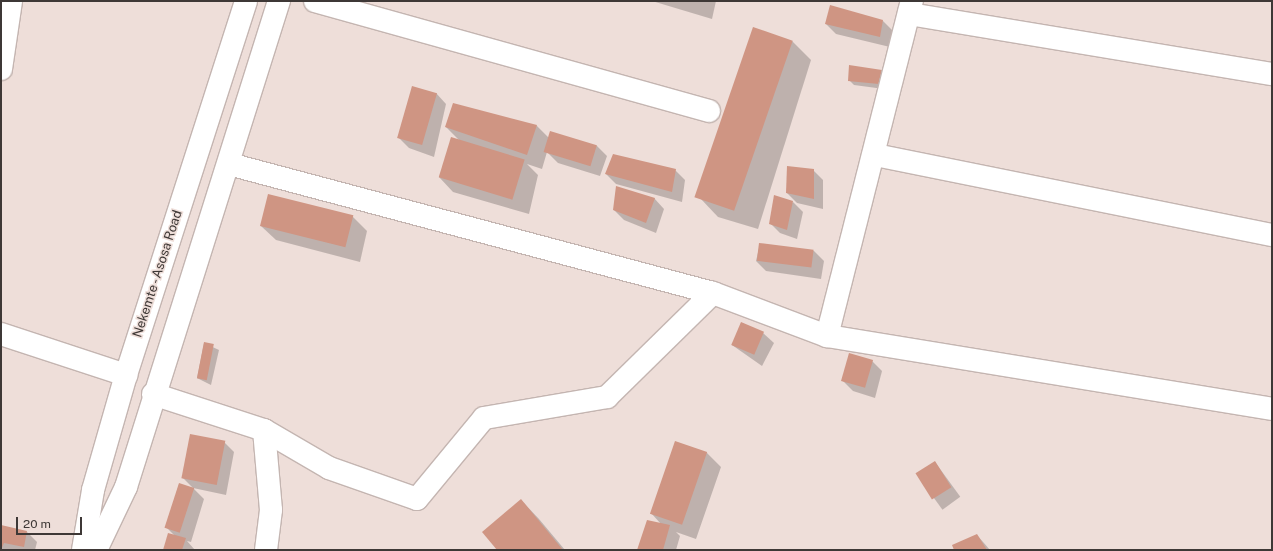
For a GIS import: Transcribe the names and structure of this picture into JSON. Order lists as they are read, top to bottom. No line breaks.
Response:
{"streets":{"main road":["Nekemte - Asosa Road"]},"scale_bar":"20 m"}
